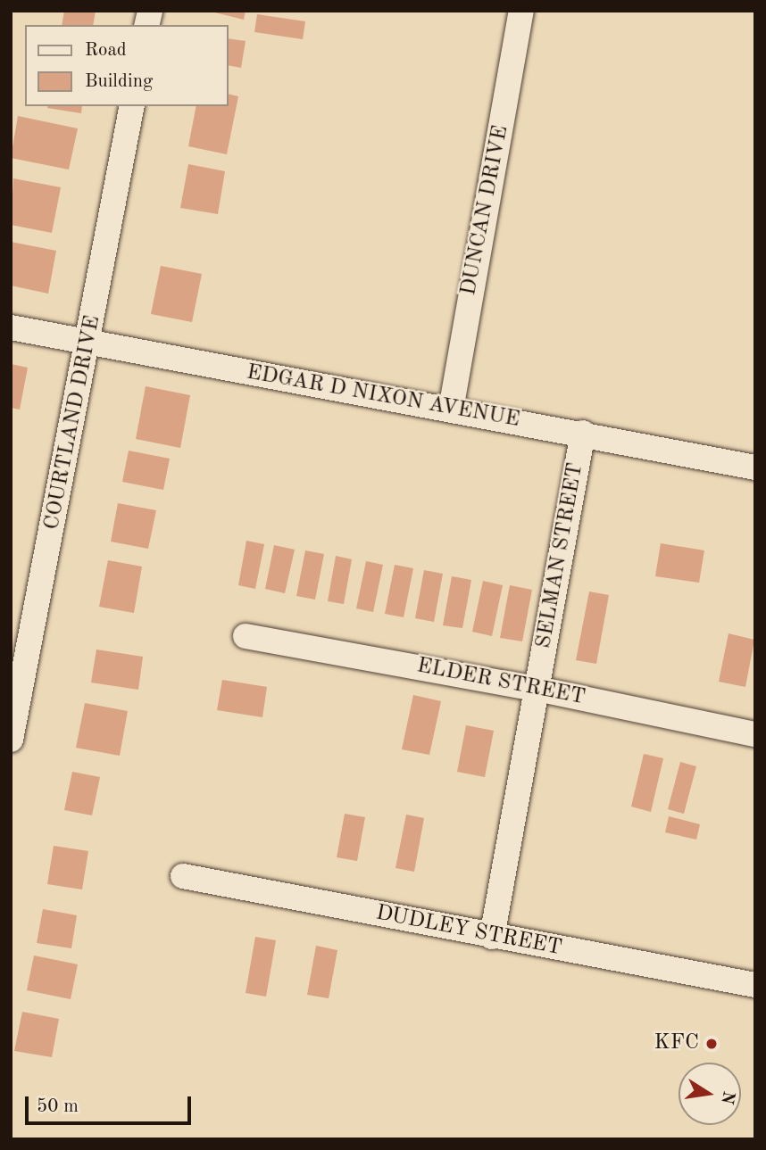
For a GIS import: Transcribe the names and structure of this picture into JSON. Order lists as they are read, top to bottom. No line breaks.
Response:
{"streets":{"street":["DUNCAN DRIVE","EDGAR D NIXON AVENUE","COURTLAND DRIVE","SELMAN STREET","ELDER STREET","DUDLEY STREET"]},"crossings":[["DUNCAN DRIVE","EDGAR D NIXON AVENUE"],["EDGAR D NIXON AVENUE","COURTLAND DRIVE"],["EDGAR D NIXON AVENUE","SELMAN STREET"],["SELMAN STREET","ELDER STREET"],["SELMAN STREET","DUDLEY STREET"]],"places":["KFC"],"legend":["Road","Building"],"scale_bar":"50 m","north":"right"}
